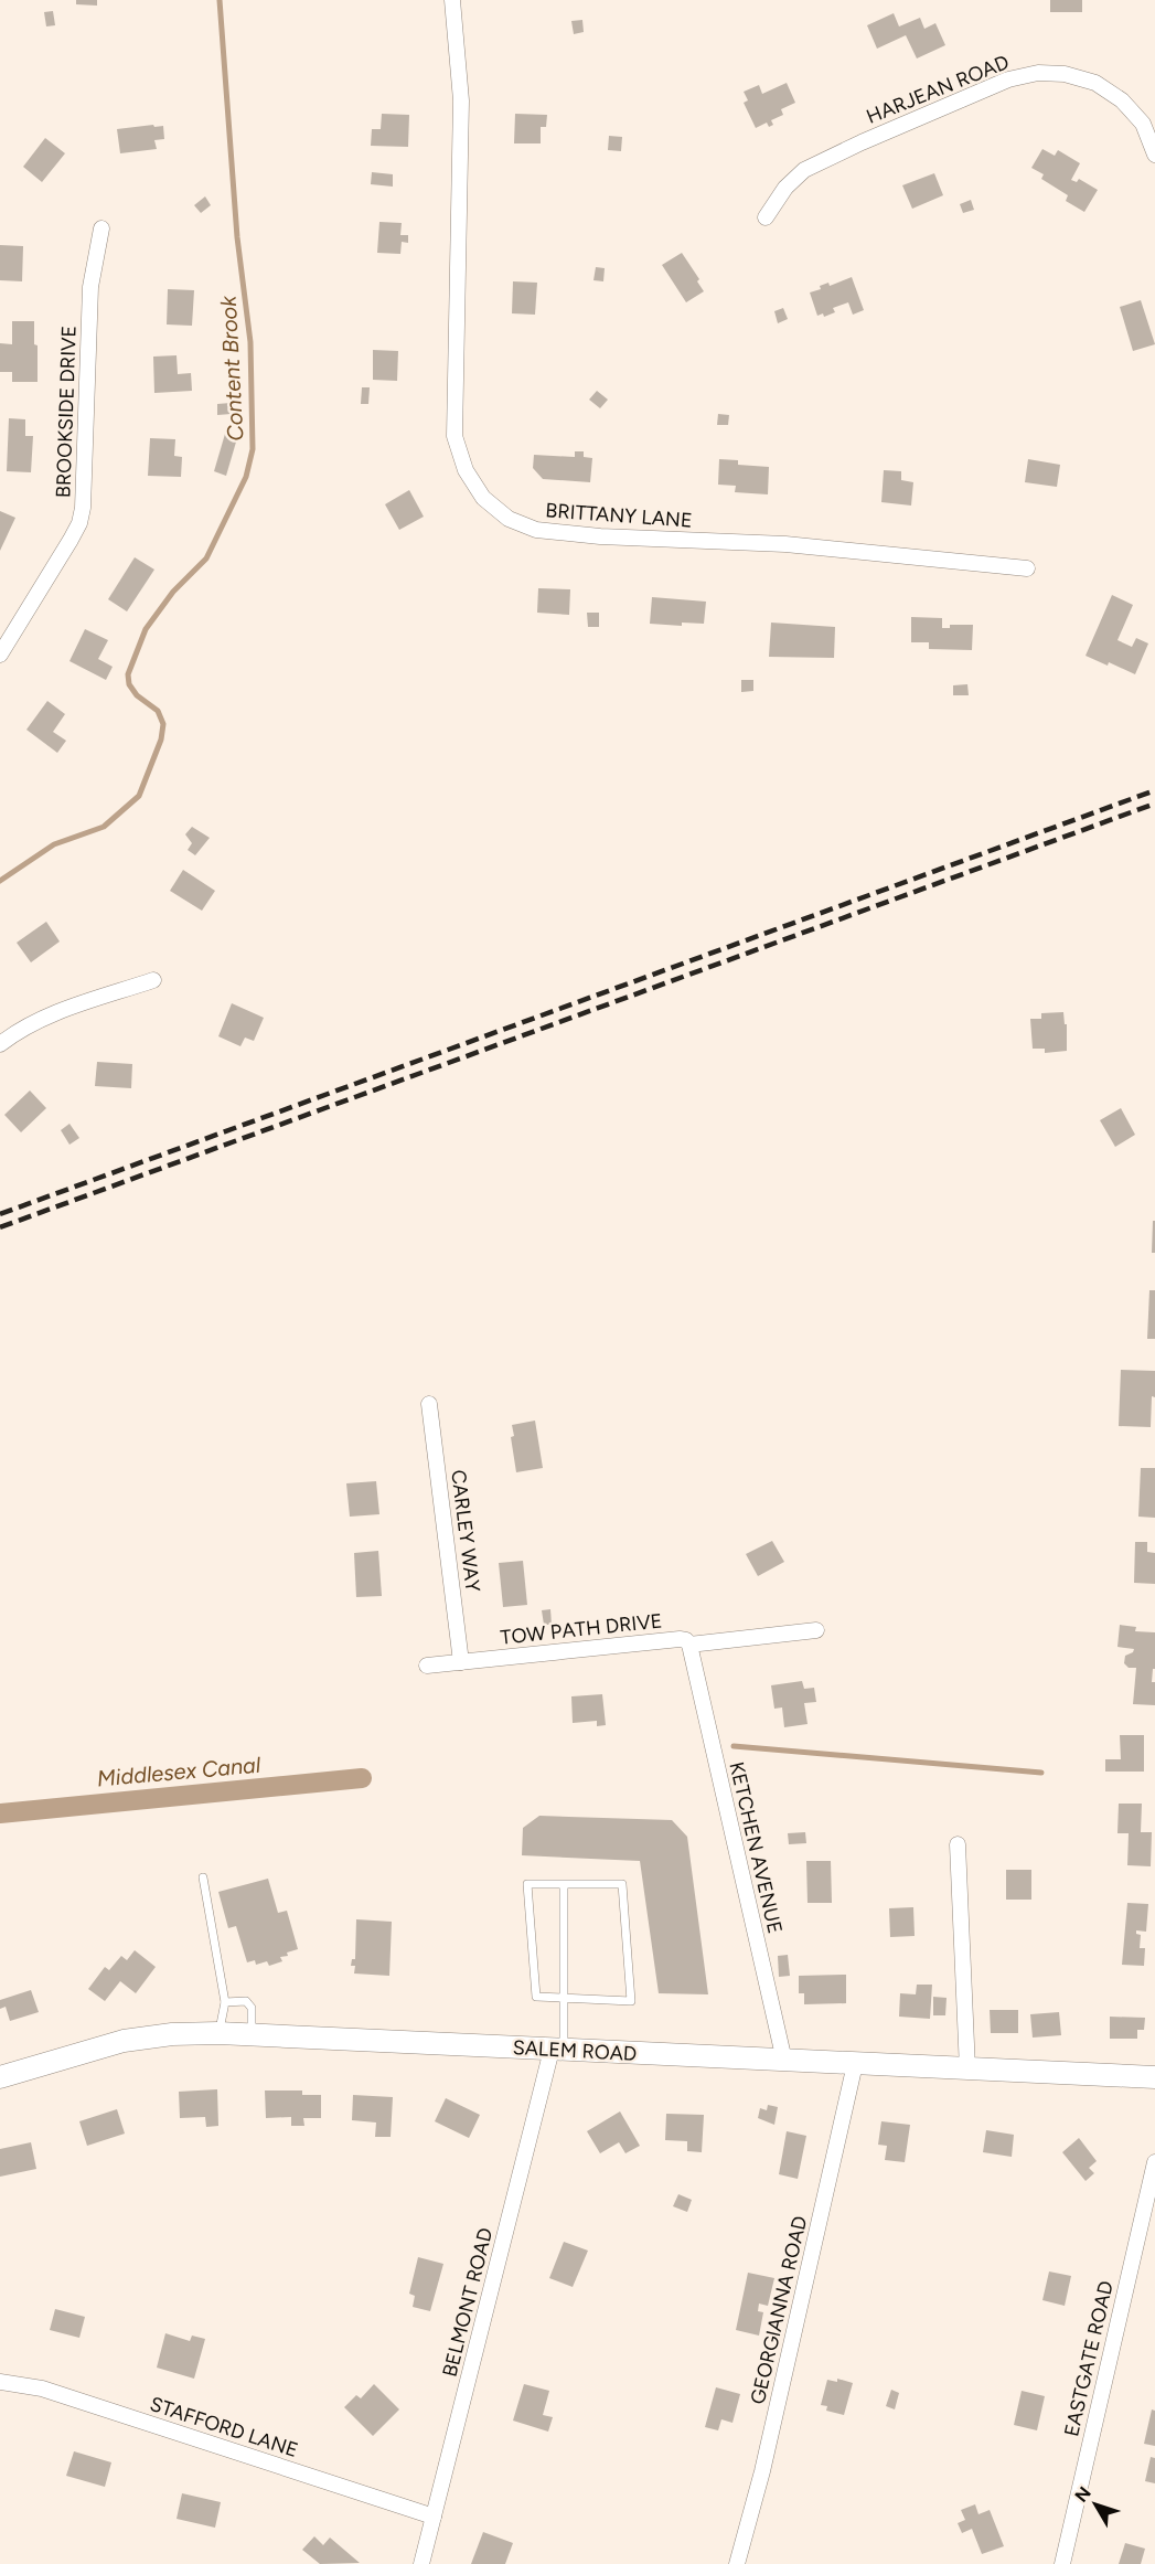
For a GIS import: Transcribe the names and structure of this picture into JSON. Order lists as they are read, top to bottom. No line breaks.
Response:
{"streets":{"main road":["SALEM ROAD"],"street":["HARJEAN ROAD","BROOKSIDE DRIVE","BRITTANY LANE","CARLEY WAY","TOW PATH DRIVE","KETCHEN AVENUE","BELMONT ROAD","GEORGIANNA ROAD","EASTGATE ROAD","STAFFORD LANE"]},"crossings":[["CARLEY WAY","TOW PATH DRIVE"],["TOW PATH DRIVE","KETCHEN AVENUE"],["KETCHEN AVENUE","SALEM ROAD"],["SALEM ROAD","BELMONT ROAD"],["SALEM ROAD","GEORGIANNA ROAD"],["BELMONT ROAD","STAFFORD LANE"]],"water":["Content Brook","Middlesex Canal"],"north":"top left"}
